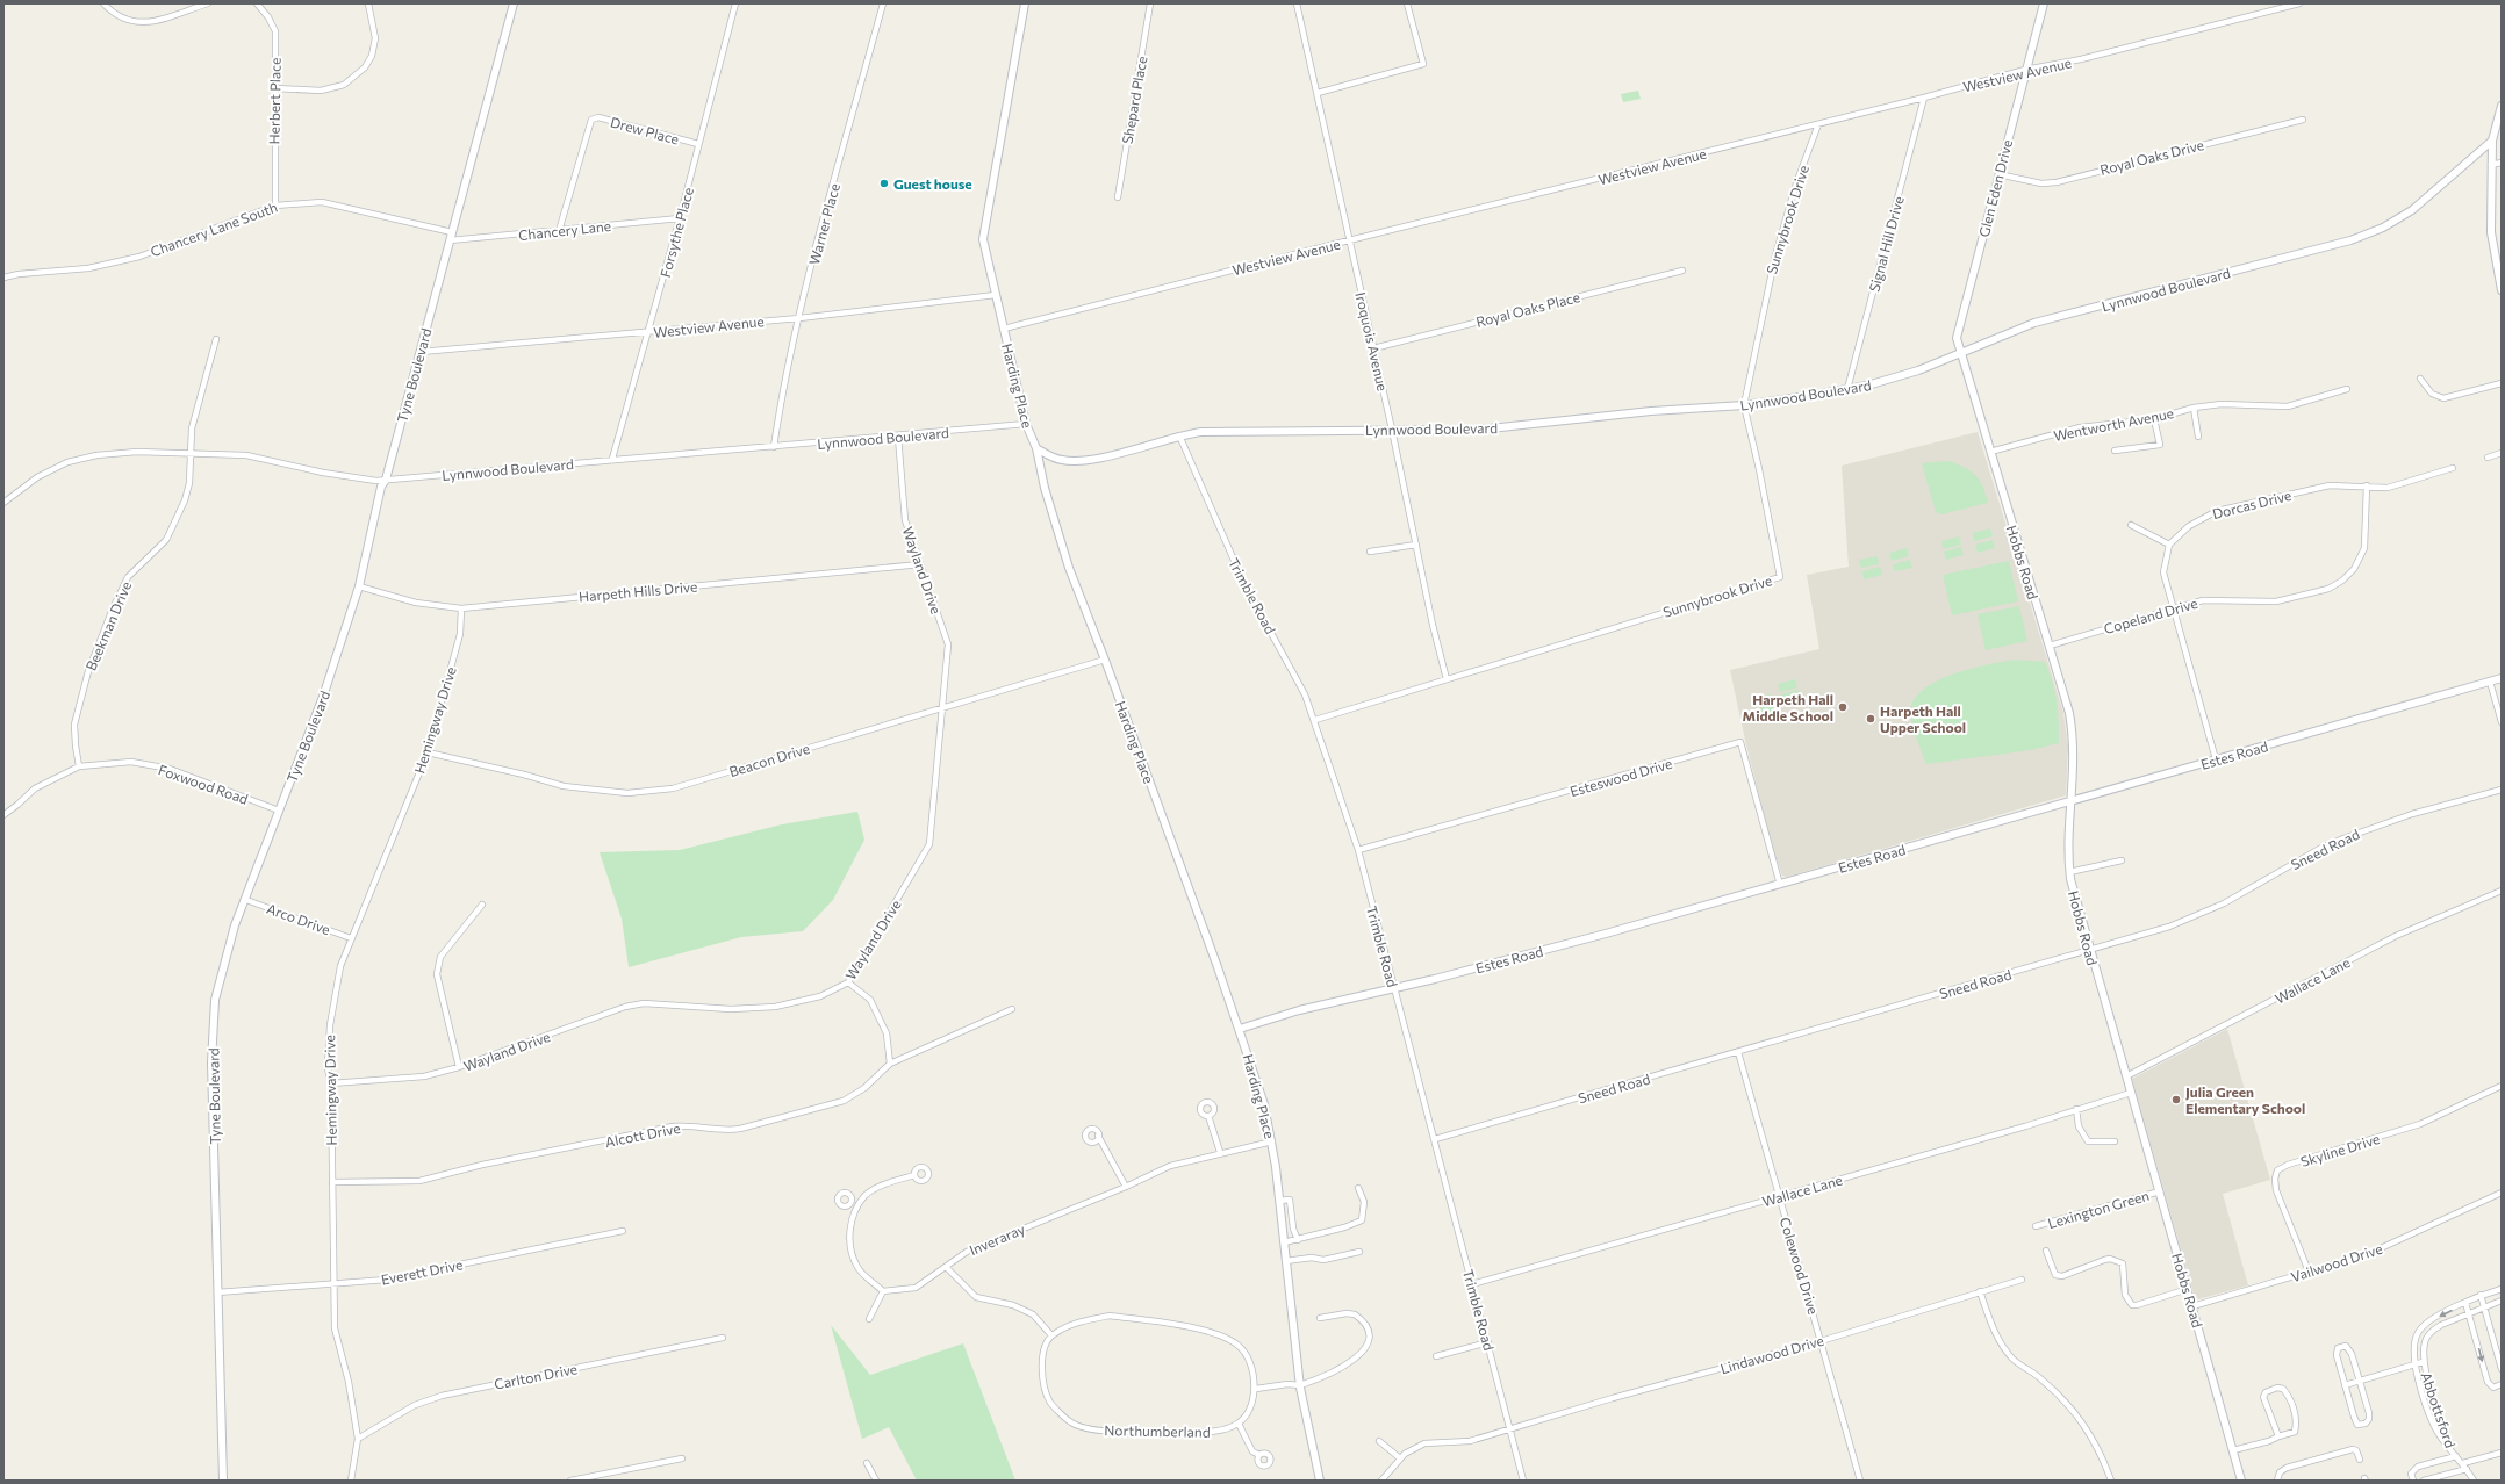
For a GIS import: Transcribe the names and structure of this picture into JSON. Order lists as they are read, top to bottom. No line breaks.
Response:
{"streets":{"street":["Westview Avenue","Shepard Place","Herbert Place","Drew Place","Royal Oaks Drive","Glen Eden Drive","Sunnybrook Drive","Warner Place","Chancery Lane South","Chancery Lane","Forsythe Place","Signal Hill Drive","Lynnwood Boulevard","Royal Oaks Place","Iroquois Avenue","Tyne Boulevard","Harding Place","Wentworth Avenue","Dorcas Drive","Hobbs Road","Wayland Drive","Harpeth Hills Drive","Trimble Road","Copeland Drive","Beekman Drive","Hemingway Drive","Estes Road","Beacon Drive","Esteswood Drive","Foxwood Road","Sneed Road","Arco Drive","Wallace Lane","Alcott Drive","Skyline Drive","Lexington Green","Inveraray","Vailwood Drive","Colewood Drive","Everett Drive","Lindawood Drive","Carlton Drive","Abbottsford","Northumberland"]},"crossings":[["Westview Avenue","Glen Eden Drive"],["Westview Avenue","Sunnybrook Drive"],["Westview Avenue","Warner Place"],["Westview Avenue","Forsythe Place"],["Westview Avenue","Signal Hill Drive"],["Westview Avenue","Iroquois Avenue"],["Westview Avenue","Tyne Boulevard"],["Westview Avenue","Harding Place"],["Herbert Place","Chancery Lane South"],["Drew Place","Chancery Lane"],["Drew Place","Forsythe Place"],["Royal Oaks Drive","Glen Eden Drive"],["Glen Eden Drive","Lynnwood Boulevard"],["Glen Eden Drive","Hobbs Road"],["Sunnybrook Drive","Lynnwood Boulevard"],["Sunnybrook Drive","Iroquois Avenue"],["Sunnybrook Drive","Trimble Road"],["Warner Place","Lynnwood Boulevard"],["Chancery Lane South","Tyne Boulevard"],["Chancery Lane","Forsythe Place"],["Chancery Lane","Tyne Boulevard"],["Forsythe Place","Lynnwood Boulevard"],["Signal Hill Drive","Lynnwood Boulevard"],["Lynnwood Boulevard","Iroquois Avenue"],["Lynnwood Boulevard","Tyne Boulevard"],["Lynnwood Boulevard","Harding Place"],["Lynnwood Boulevard","Wayland Drive"],["Lynnwood Boulevard","Trimble Road"],["Lynnwood Boulevard","Beekman Drive"],["Royal Oaks Place","Iroquois Avenue"],["Tyne Boulevard","Harpeth Hills Drive"],["Tyne Boulevard","Foxwood Road"],["Tyne Boulevard","Arco Drive"],["Tyne Boulevard","Everett Drive"],["Harding Place","Estes Road"],["Harding Place","Beacon Drive"],["Harding Place","Inveraray"],["Wentworth Avenue","Hobbs Road"],["Dorcas Drive","Copeland Drive"],["Hobbs Road","Copeland Drive"],["Hobbs Road","Estes Road"],["Hobbs Road","Sneed Road"],["Hobbs Road","Wallace Lane"],["Hobbs Road","Lexington Green"],["Hobbs Road","Vailwood Drive"],["Wayland Drive","Harpeth Hills Drive"],["Wayland Drive","Hemingway Drive"],["Wayland Drive","Beacon Drive"],["Harpeth Hills Drive","Hemingway Drive"],["Trimble Road","Estes Road"],["Trimble Road","Esteswood Drive"],["Trimble Road","Sneed Road"],["Trimble Road","Wallace Lane"],["Trimble Road","Lindawood Drive"],["Beekman Drive","Foxwood Road"],["Hemingway Drive","Beacon Drive"],["Hemingway Drive","Arco Drive"],["Hemingway Drive","Alcott Drive"],["Hemingway Drive","Everett Drive"],["Hemingway Drive","Carlton Drive"],["Estes Road","Esteswood Drive"],["Sneed Road","Colewood Drive"],["Wallace Lane","Colewood Drive"],["Skyline Drive","Vailwood Drive"],["Colewood Drive","Lindawood Drive"]],"places":["Guest house","Harpeth Hall Middle School","Harpeth Hall Upper School","Julia Green Elementary School"]}
